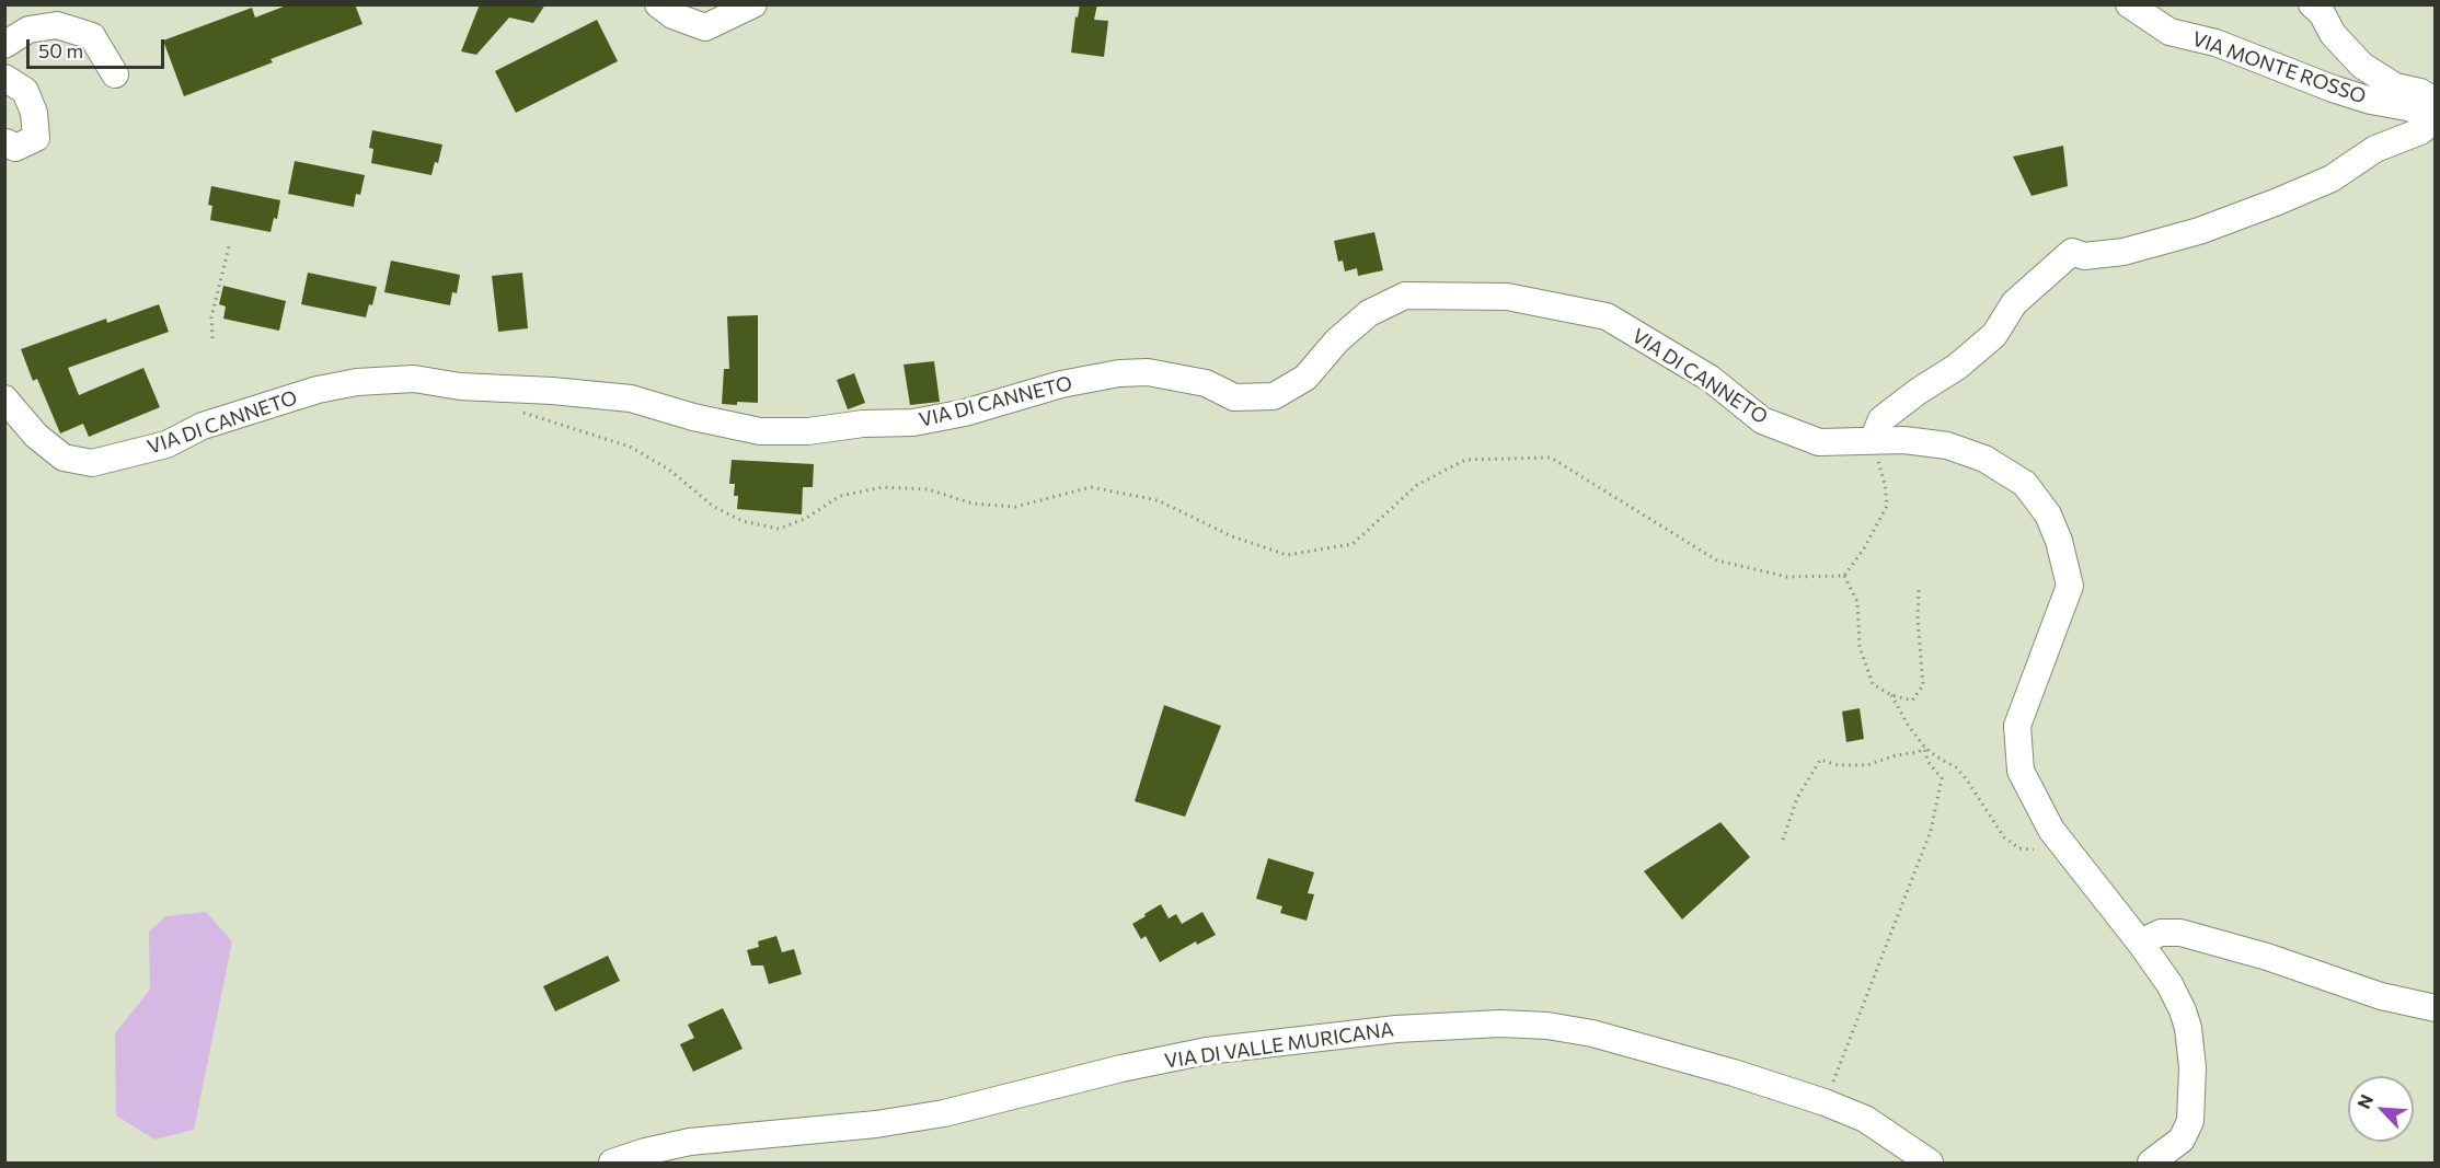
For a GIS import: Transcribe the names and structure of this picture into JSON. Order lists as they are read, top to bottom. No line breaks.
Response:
{"streets":{"street":["VIA MONTE ROSSO","VIA DI CANNETO","VIA DI VALLE MURICANA"]},"scale_bar":"50 m","north":"top left"}
